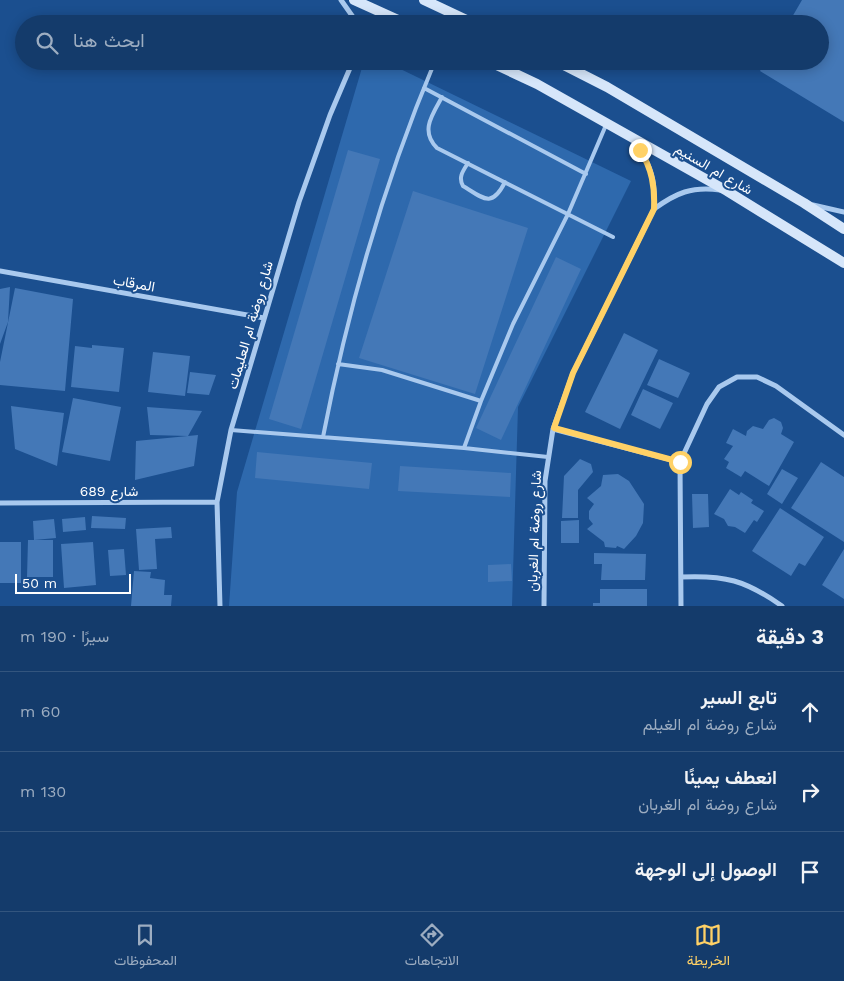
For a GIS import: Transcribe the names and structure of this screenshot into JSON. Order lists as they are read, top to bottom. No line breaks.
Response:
{"streets":{"main road":["شارع ام السنيم"],"street":["المرقاب","شارع روضة ام العليمات","شارع 689","شارع روضة ام الغربان"]},"crossings":[["شارع ام السنيم","شارع روضة ام الغربان"],["المرقاب","شارع روضة ام العليمات"],["شارع روضة ام العليمات","شارع 689"]],"scale_bar":"50 m","page":{"search":"ابحث هنا","scale":"50 m","heading":["3 دقيقة","سيرًا · 190 m"],"list":[["تابع السير","شارع روضة ام الغيلم","60 m"],["انعطف يمينًا","شارع روضة ام الغربان","130 m"],"الوصول إلى الوجهة"],"nav":["الخريطة","الاتجاهات","المحفوظات"]}}
